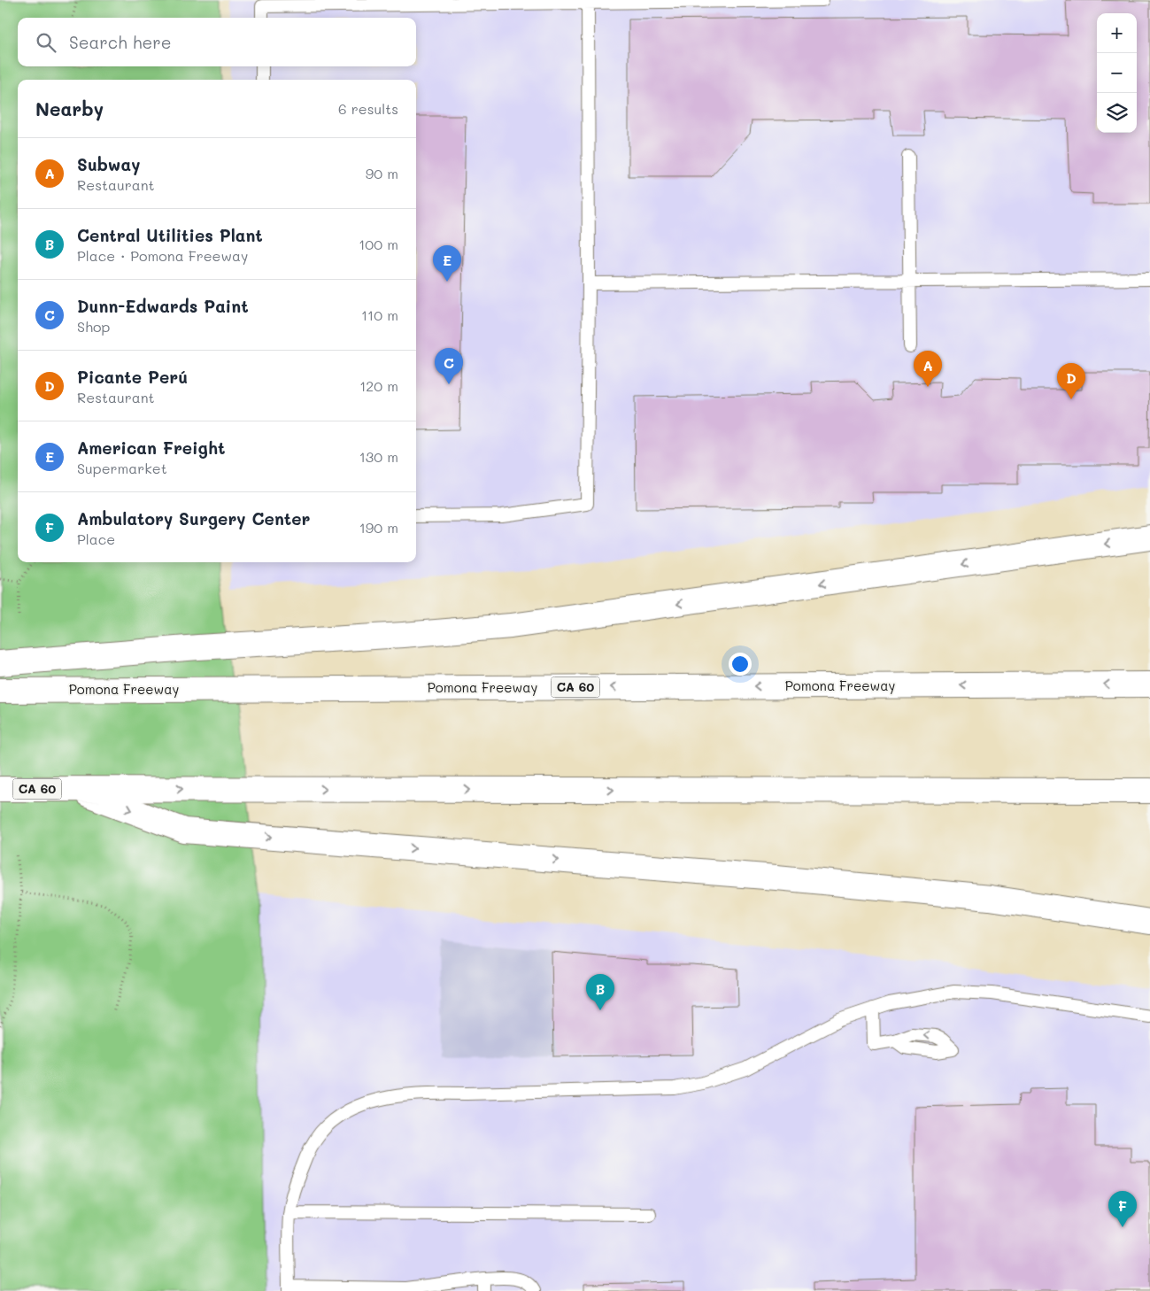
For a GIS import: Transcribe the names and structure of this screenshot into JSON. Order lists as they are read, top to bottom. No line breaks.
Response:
{"streets":{"highway":["Pomona Freeway","CA 60"]},"page":{"map_buttons":["+","−"],"search":"Search here","heading":["Nearby","6 results"],"list":[{"mark":"A","name":"Subway","note":"Restaurant","value":"90 m"},{"mark":"B","name":"Central Utilities Plant","note":"Place · Pomona Freeway","value":"100 m"},{"mark":"C","name":"Dunn-Edwards Paint","note":"Shop","value":"110 m"},{"mark":"D","name":"Picante Perú","note":"Restaurant","value":"120 m"},{"mark":"E","name":"American Freight","note":"Supermarket","value":"130 m"},{"mark":"F","name":"Ambulatory Surgery Center","note":"Place","value":"190 m"}],"pins":["E","C","A","D","B","F"]}}
